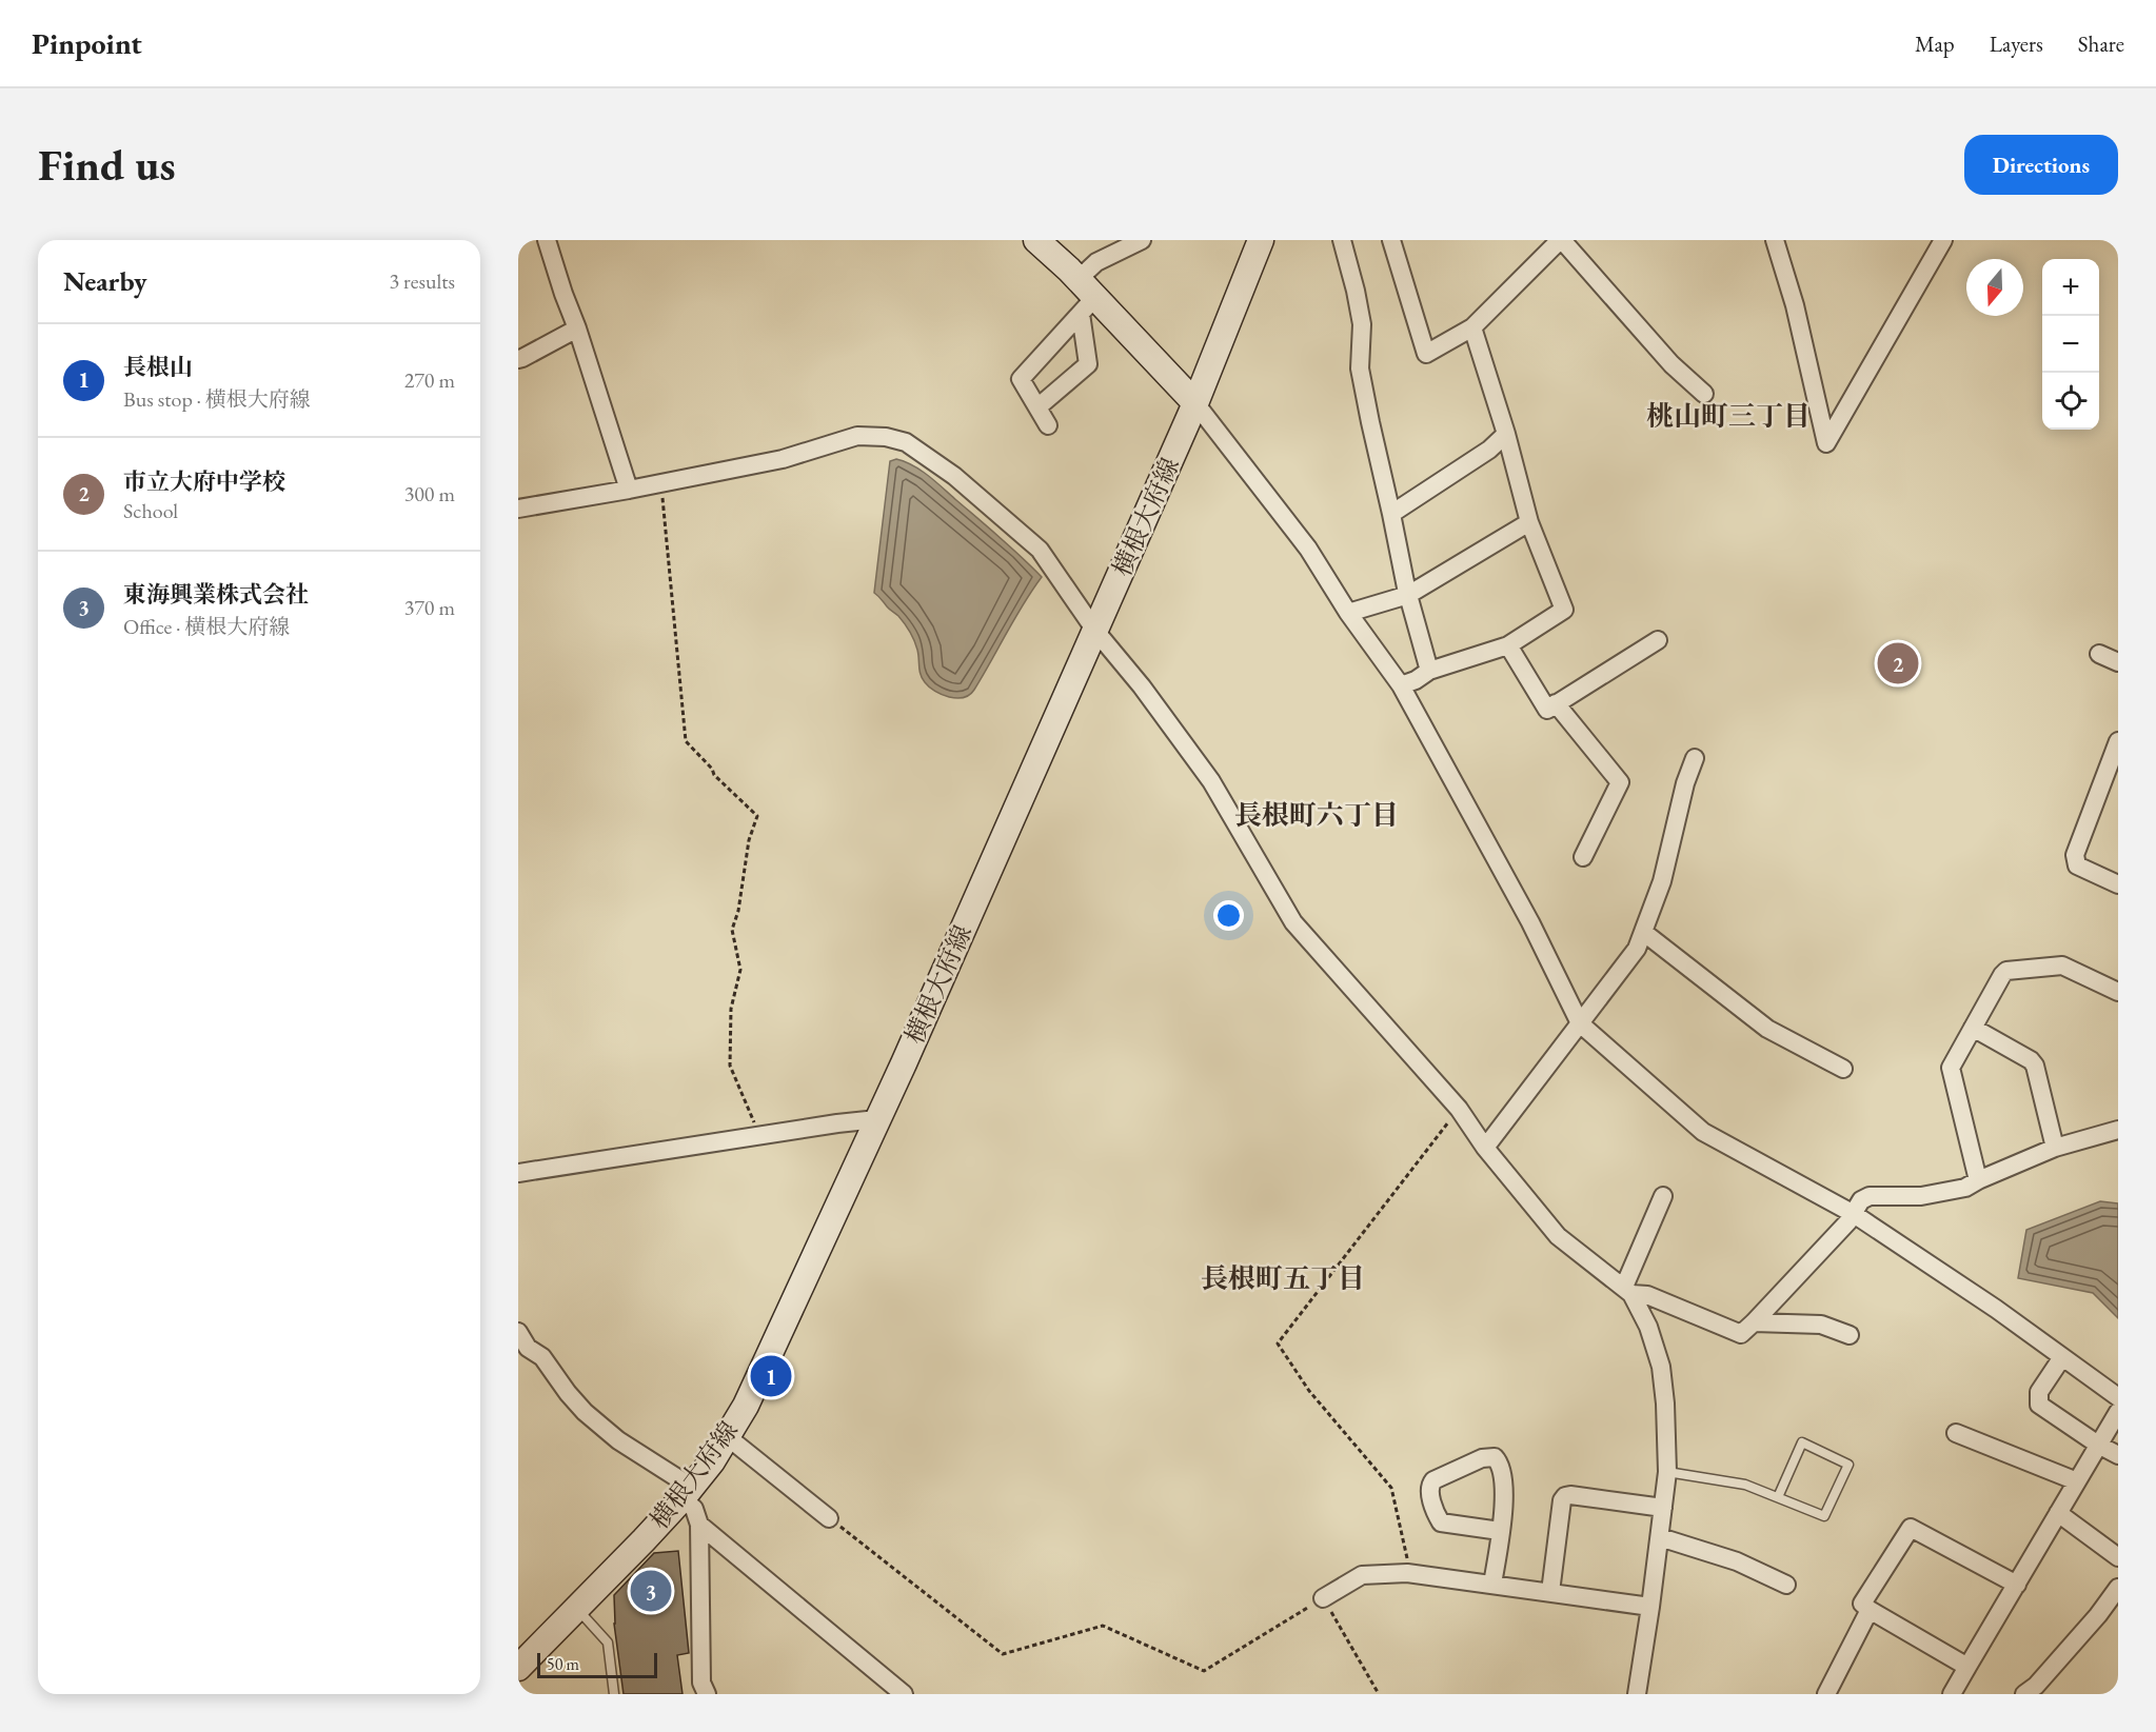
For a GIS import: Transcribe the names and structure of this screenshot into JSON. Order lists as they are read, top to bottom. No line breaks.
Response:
{"streets":{"main road":["横根大府線"]},"districts":["桃山町三丁目","長根町六丁目","長根町五丁目"],"scale_bar":"50 m","north":"bottom","page":{"header":"Pinpoint","nav":["Map","Layers","Share"],"buttons":"Directions","title":"Find us","heading":["Nearby","3 results"],"map_buttons":["+","−"],"list":[{"mark":"1","name":"長根山","note":"Bus stop · 横根大府線","value":"270 m"},{"mark":"2","name":"市立大府中学校","note":"School","value":"300 m"},{"mark":"3","name":"東海興業株式会社","note":"Office · 横根大府線","value":"370 m"}],"pins":["2","1","3"],"scale":"50 m"}}
